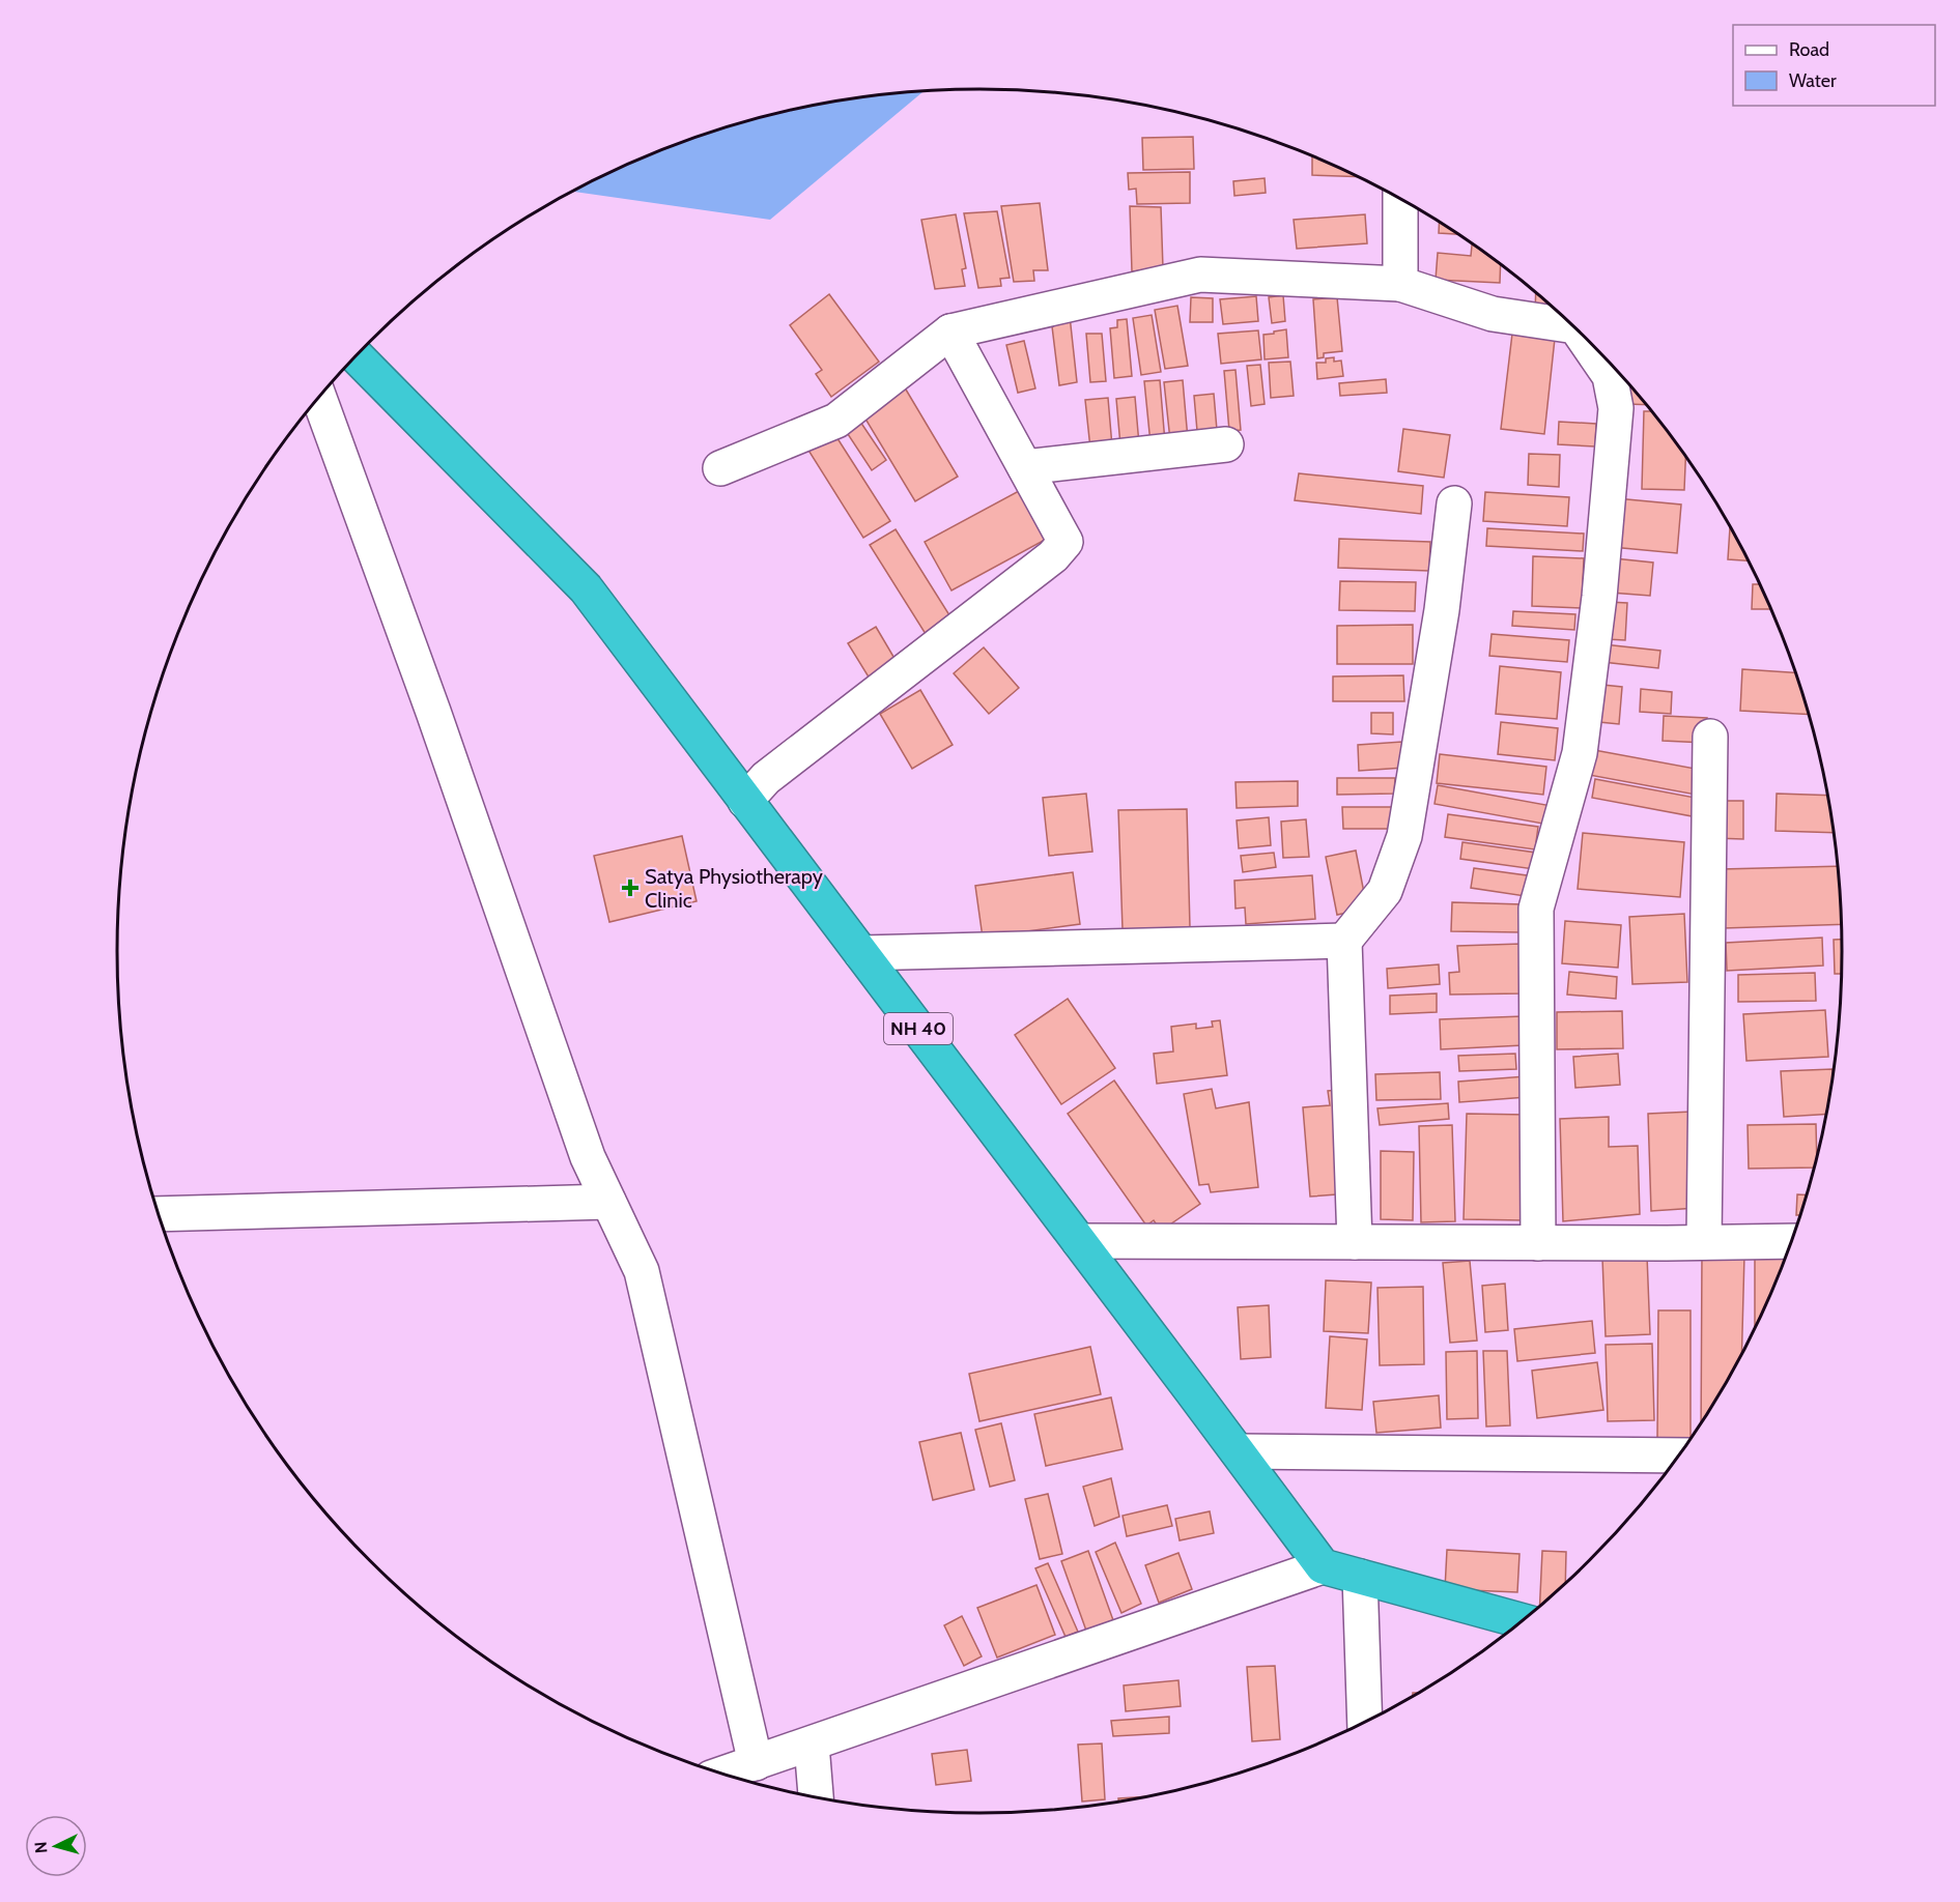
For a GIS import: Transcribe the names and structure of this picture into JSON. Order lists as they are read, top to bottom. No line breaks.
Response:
{"streets":{"highway":["NH 40"]},"places":{"health":["Satya Physiotherapy Clinic"]},"legend":["Road","Water"],"north":"left"}
